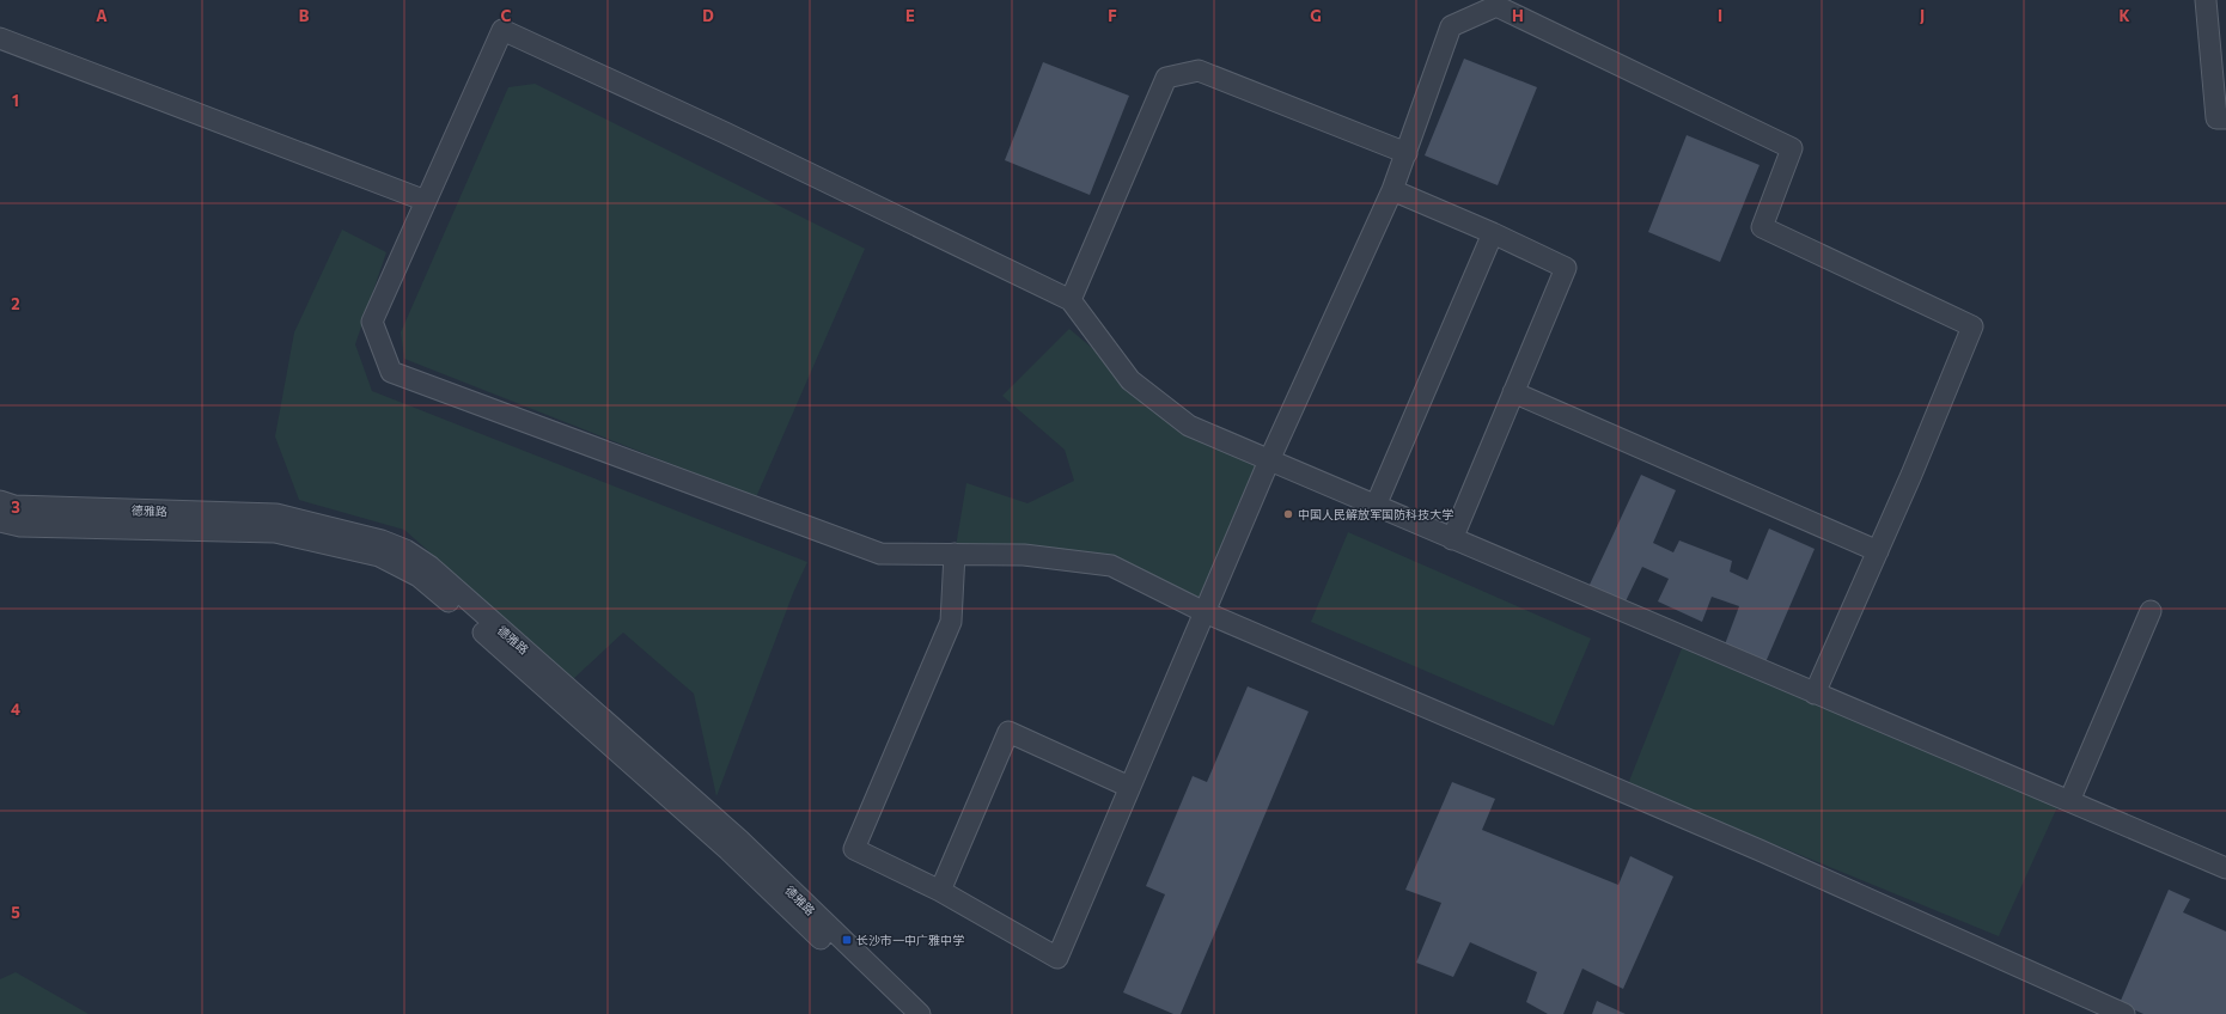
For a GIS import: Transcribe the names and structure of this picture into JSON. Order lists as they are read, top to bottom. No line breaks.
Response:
{"streets":{"street":["德雅路"]},"places":{"other":["中国人民解放军国防科技大学"],"transit":["长沙市一中广雅中学"]},"grid":{"columns":["A","B","C","D","E","F","G","H","I","J","K"],"rows":["1","2","3","4","5"]}}
